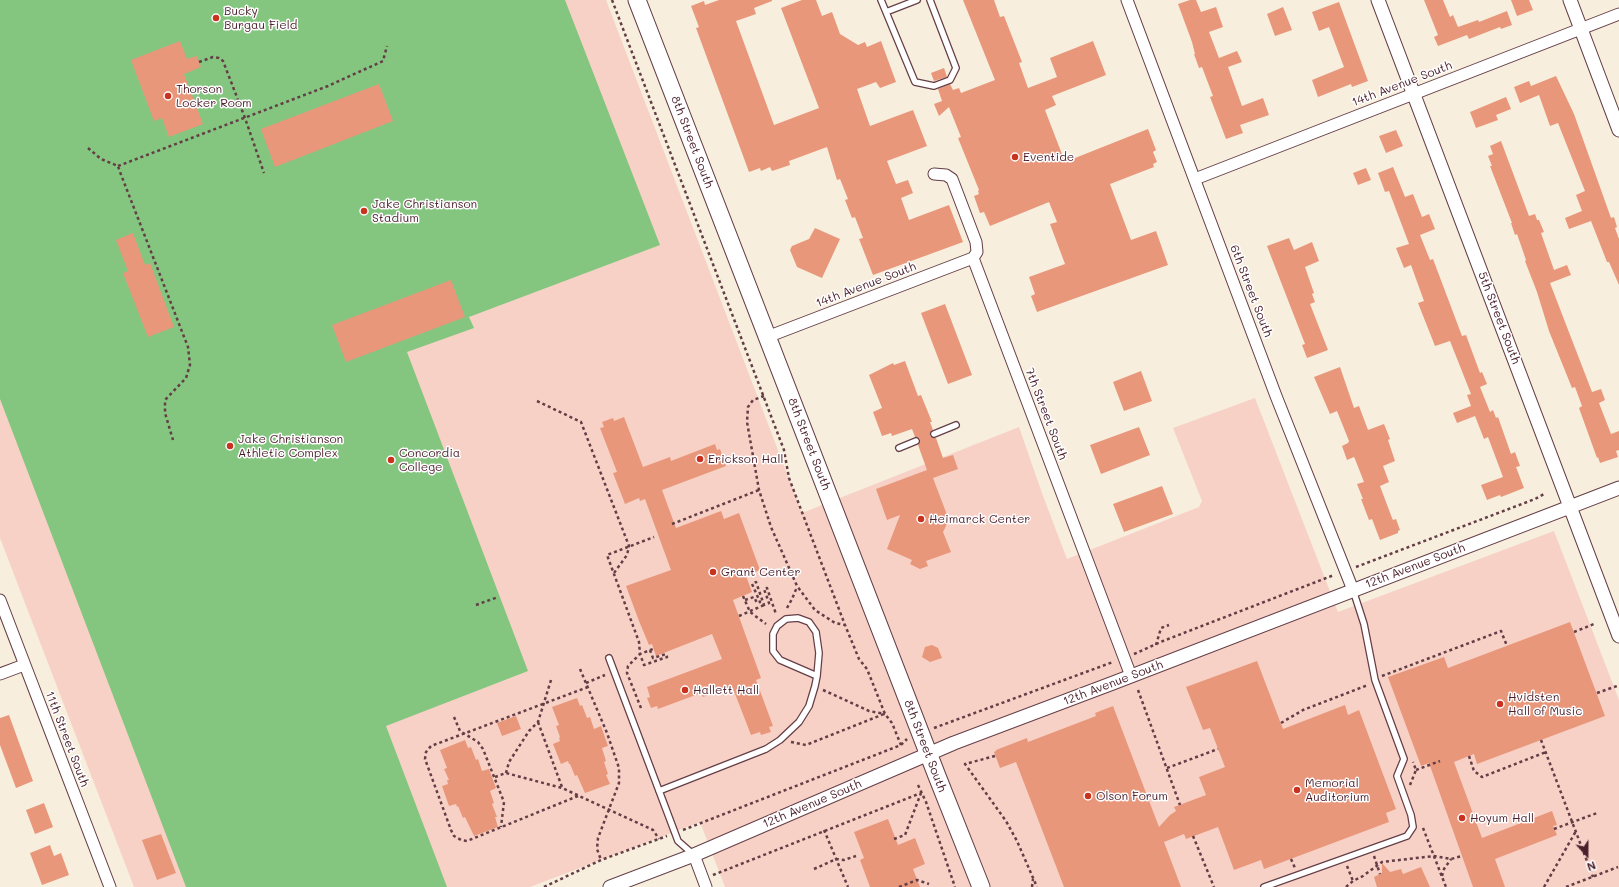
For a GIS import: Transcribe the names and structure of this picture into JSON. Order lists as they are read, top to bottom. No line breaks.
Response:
{"streets":{"main road":["8th Street South"],"street":["14th Avenue South","6th Street South","5th Street South","7th Street South","12th Avenue South","11th Street South"]},"crossings":[["14th Avenue South","8th Street South"],["14th Avenue South","6th Street South"],["14th Avenue South","5th Street South"],["14th Avenue South","7th Street South"],["8th Street South","12th Avenue South"],["6th Street South","12th Avenue South"],["5th Street South","12th Avenue South"],["7th Street South","12th Avenue South"]],"places":["Bucky Burgau Field","Thorson Locker Room","Eventide","Jake Christianson Stadium","Jake Christianson Athletic Complex","Erickson Hall","Concordia College","Heimarck Center","Grant Center","Hallett Hall","Hvidsten Hall of Music","Memorial Auditorium","Olson Forum","Hoyum Hall"],"north":"bottom"}
